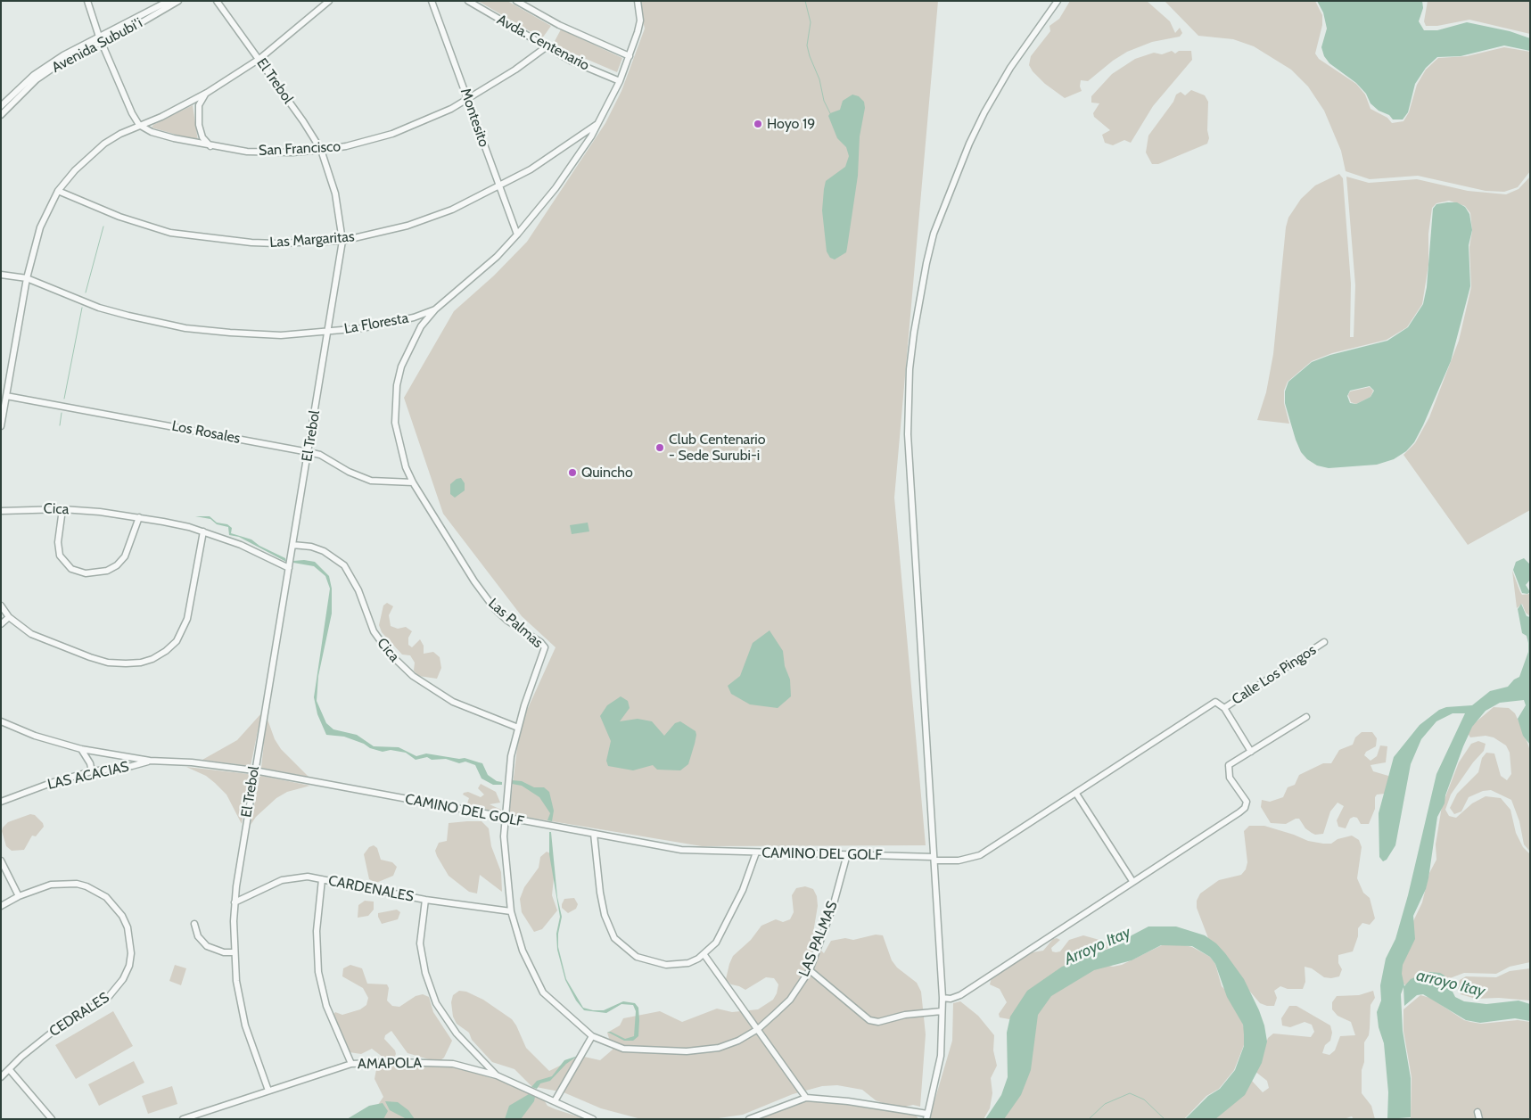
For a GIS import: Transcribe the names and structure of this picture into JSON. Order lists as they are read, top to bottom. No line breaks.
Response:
{"streets":{"street":["Avda. Centenario","Avenida Sububi'i","El Trebol","Montesito","San Francisco","Las Margaritas","La Floresta","Los Rosales","Cica","Las Palmas","Calle Los Pingos","LAS ACACIAS","CAMINO DEL GOLF","CARDENALES","LAS PALMAS","CEDRALES","AMAPOLA"]},"crossings":[["Avda. Centenario","San Francisco"],["Avda. Centenario","La Floresta"],["El Trebol","San Francisco"],["El Trebol","Las Margaritas"],["El Trebol","La Floresta"],["El Trebol","Los Rosales"],["El Trebol","Cica"],["El Trebol","CAMINO DEL GOLF"],["El Trebol","CARDENALES"],["El Trebol","AMAPOLA"],["Montesito","San Francisco"],["Montesito","Las Margaritas"],["Montesito","La Floresta"],["Las Margaritas","La Floresta"],["La Floresta","Las Palmas"],["Los Rosales","Las Palmas"],["Cica","Las Palmas"],["Las Palmas","CAMINO DEL GOLF"],["Las Palmas","CARDENALES"],["Las Palmas","LAS PALMAS"],["Calle Los Pingos","CAMINO DEL GOLF"],["LAS ACACIAS","CAMINO DEL GOLF"],["CAMINO DEL GOLF","LAS PALMAS"],["CARDENALES","LAS PALMAS"]],"water":["Arroyo Itay","arroyo Itay"],"places":["Hoyo 19","Club Centenario - Sede Surubi-i","Quincho"]}
